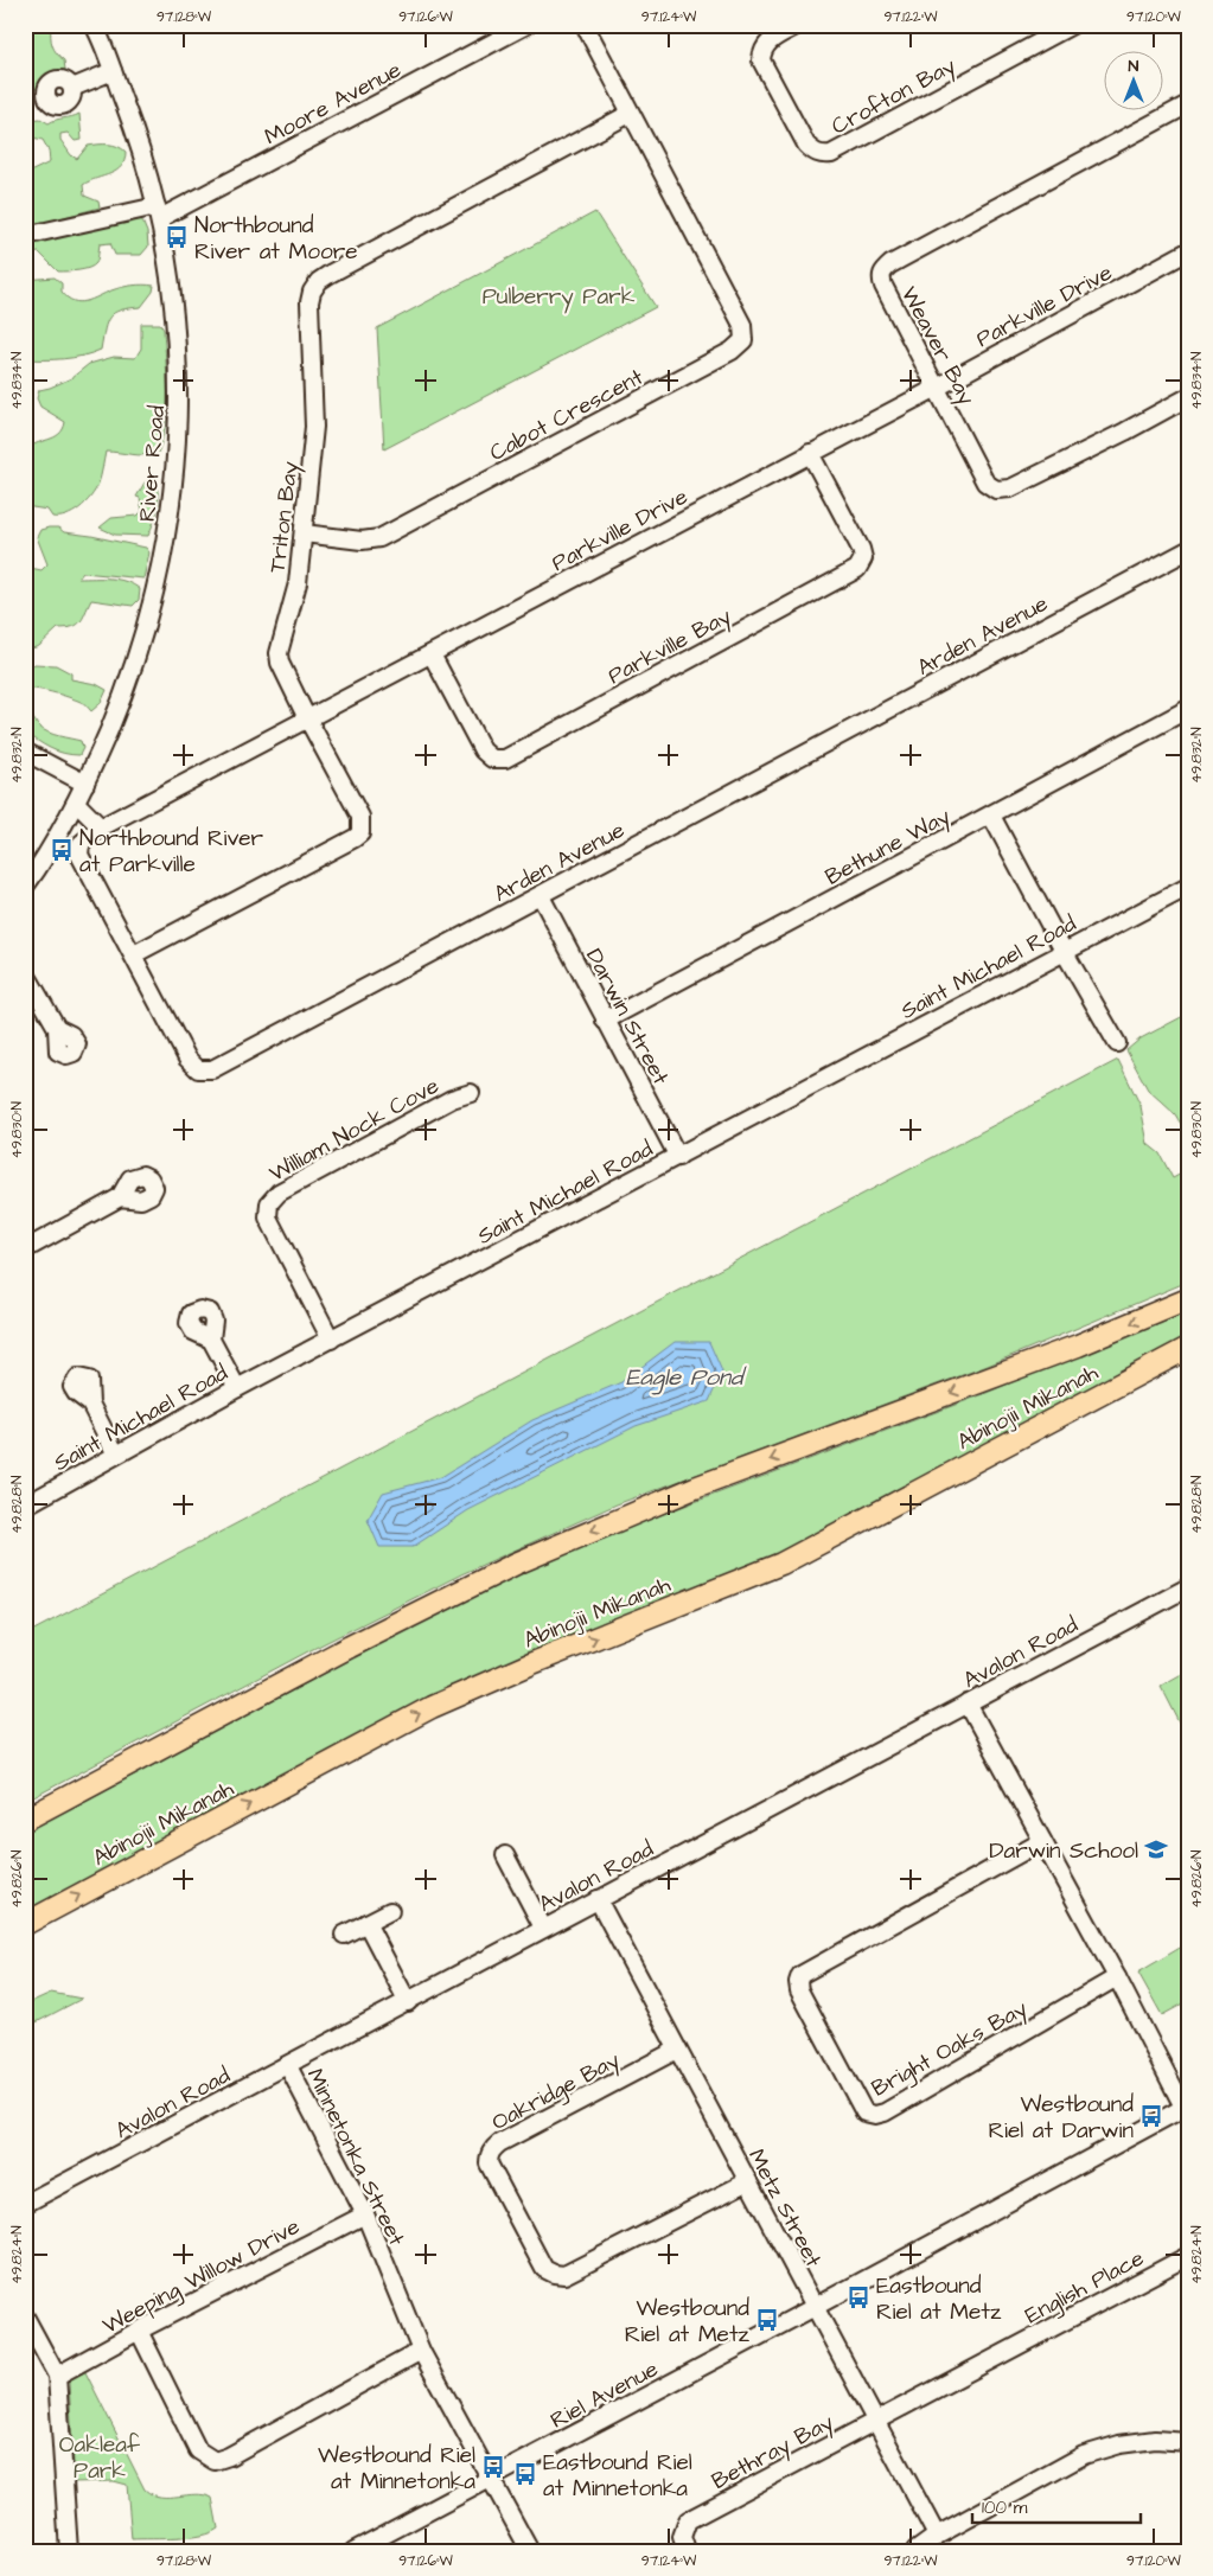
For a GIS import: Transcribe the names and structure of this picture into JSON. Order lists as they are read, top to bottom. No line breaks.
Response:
{"streets":{"main road":["Abinojii Mikanah"],"street":["Crofton Bay","Moore Avenue","Parkville Drive","Weaver Bay","Cabot Crescent","River Road","Triton Bay","Arden Avenue","Parkville Bay","Bethune Way","Saint Michael Road","Darwin Street","William Nock Cove","Avalon Road","Bright Oaks Bay","Oakridge Bay","Minnetonka Street","Metz Street","Weeping Willow Drive","English Place","Riel Avenue","Bethray Bay"]},"crossings":[["Moore Avenue","River Road"],["Parkville Drive","Weaver Bay"],["Parkville Drive","Triton Bay"],["Parkville Drive","Arden Avenue"],["Parkville Drive","Parkville Bay"],["Cabot Crescent","Triton Bay"],["Triton Bay","Arden Avenue"],["Arden Avenue","Darwin Street"],["Bethune Way","Darwin Street"],["Saint Michael Road","Darwin Street"],["Saint Michael Road","William Nock Cove"],["Avalon Road","Minnetonka Street"],["Avalon Road","Metz Street"],["Oakridge Bay","Metz Street"],["Minnetonka Street","Weeping Willow Drive"],["Minnetonka Street","Riel Avenue"],["Metz Street","English Place"],["Metz Street","Riel Avenue"],["Metz Street","Bethray Bay"],["English Place","Bethray Bay"]],"water":["Eagle Pond"],"parks":["Pulberry Park","Oakleaf Park"],"places":{"bus stop":["Northbound River at Moore","Northbound River at Parkville","Westbound Riel at Darwin","Eastbound Riel at Metz","Westbound Riel at Metz","Westbound Riel at Minnetonka","Eastbound Riel at Minnetonka"],"school or university":["Darwin School"]},"scale_bar":"100 m","north":"top","coordinates":["97.128°W","97.126°W","97.124°W","97.122°W","97.120°W","49.834°N","49.832°N","49.830°N","49.828°N","49.826°N","49.824°N"]}
